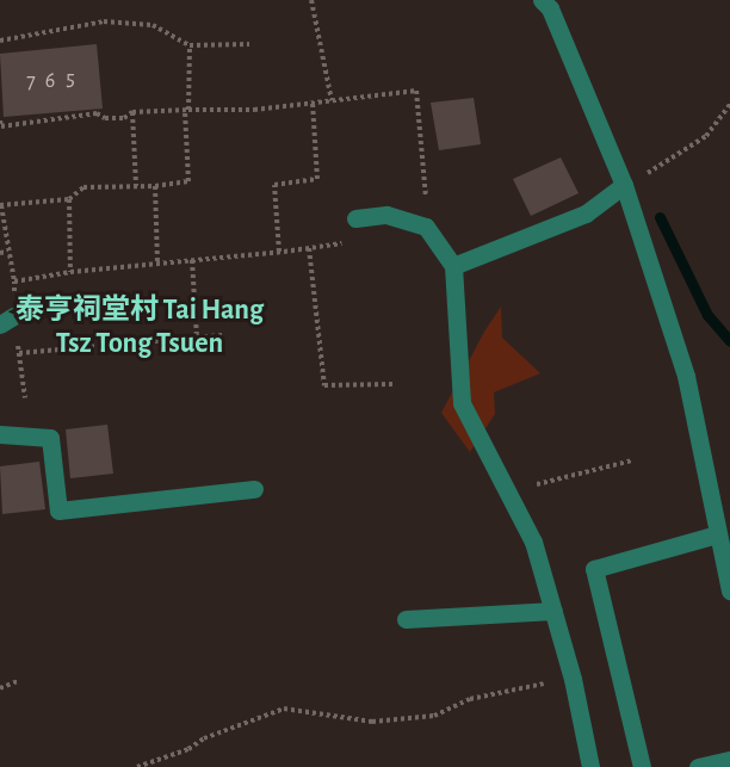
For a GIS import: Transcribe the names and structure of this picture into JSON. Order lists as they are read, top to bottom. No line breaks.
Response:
{"districts":["泰亨祠堂村 Tai Hang Tsz Tong Tsuen"],"house_numbers":["5","6","7"]}
